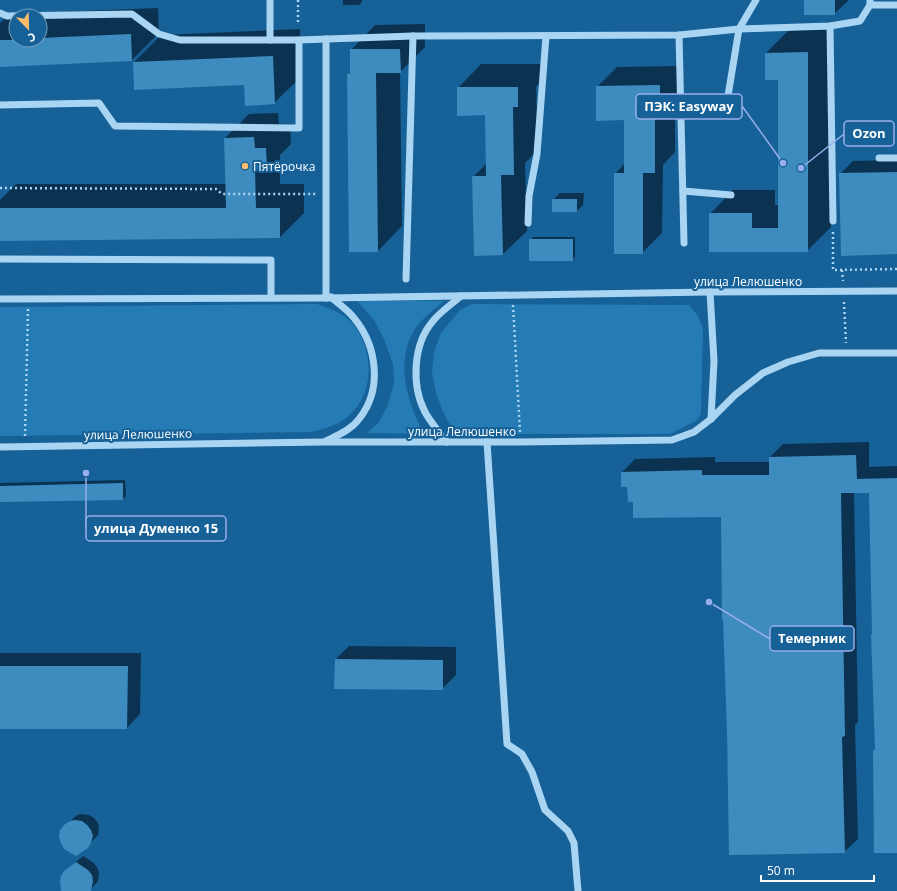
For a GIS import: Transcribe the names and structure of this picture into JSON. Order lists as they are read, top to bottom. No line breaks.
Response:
{"streets":{"street":["улица Лелюшенко"]},"places":["ПЭК: Easyway","Пятёрочка","Ozon","улица Думенко 15","Темерник"],"scale_bar":"50 m","north":"bottom right"}
